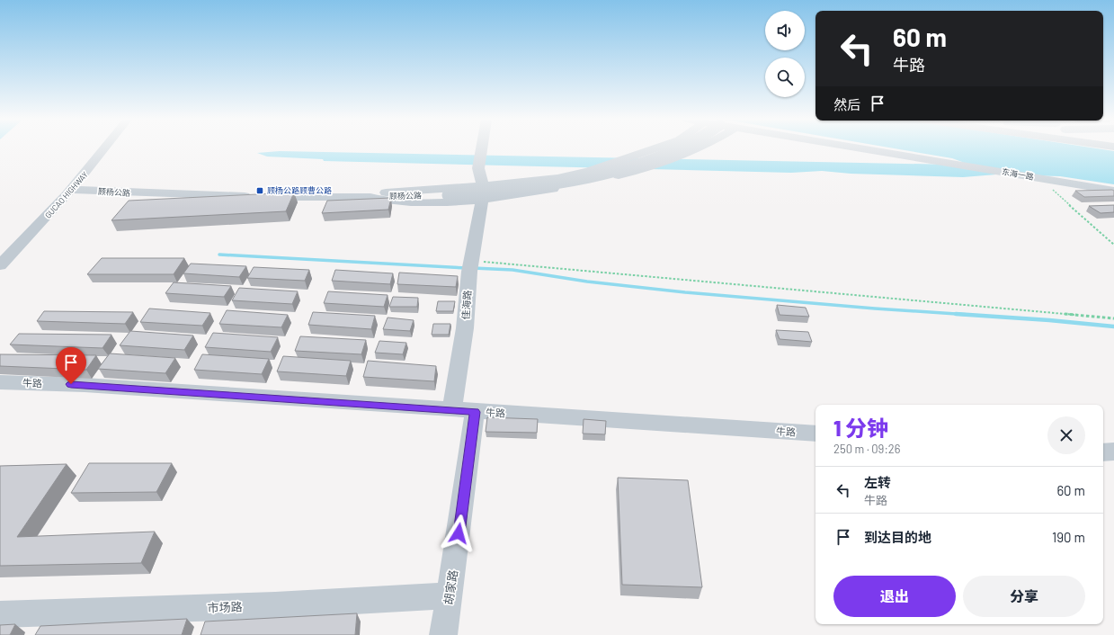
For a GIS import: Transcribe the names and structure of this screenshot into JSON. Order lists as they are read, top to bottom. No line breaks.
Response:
{"streets":{"street":["东海一路","顾杨公路","GUCAO HIGHWAY","佳海路","牛路","胡家路","市场路"]},"crossings":[["顾杨公路","GUCAO HIGHWAY"],["佳海路","牛路"],["佳海路","胡家路"],["牛路","胡家路"],["胡家路","市场路"]],"places":{"transit":["顾杨公路顾曹公路"]},"page":{"turn":["60 m","牛路"],"then":"然后","heading":["1 分钟","250 m · 09:26"],"list":[{"name":"左转","note":"牛路","value":"60 m"},{"name":"到达目的地","value":"190 m"}],"buttons":["退出","分享"]}}
